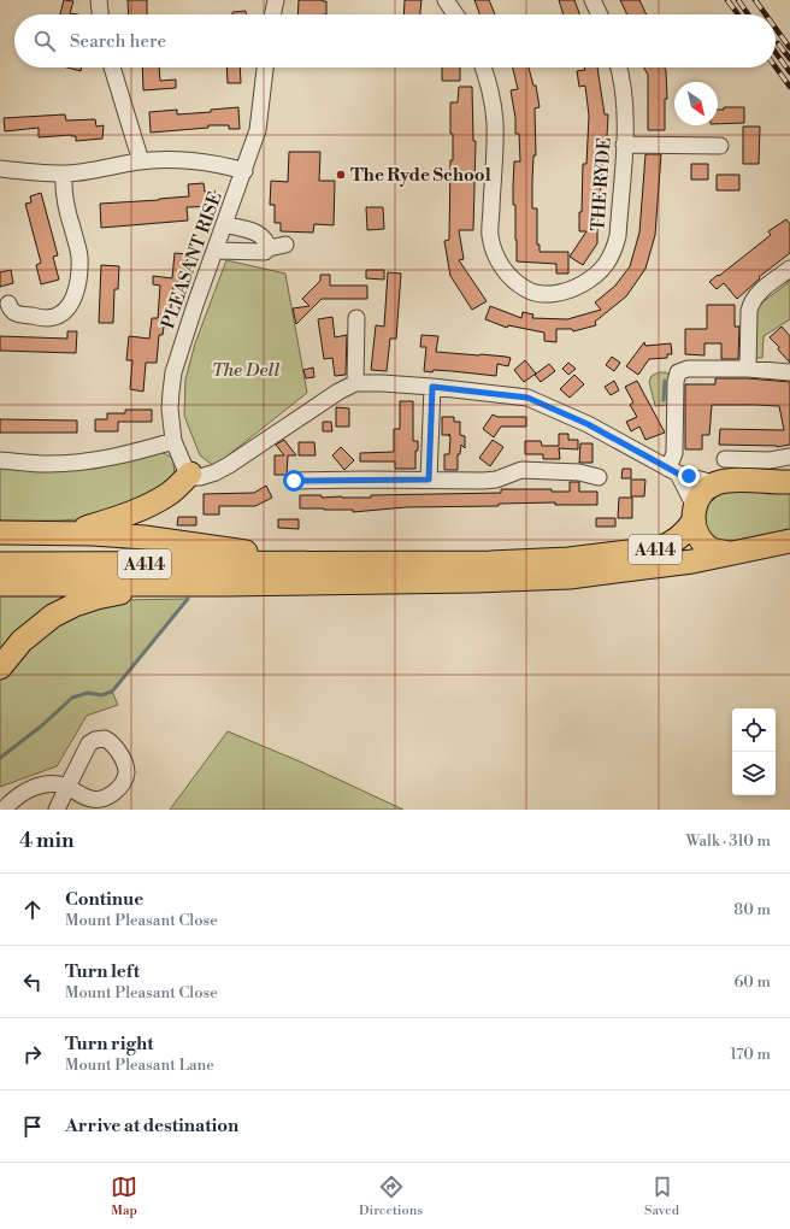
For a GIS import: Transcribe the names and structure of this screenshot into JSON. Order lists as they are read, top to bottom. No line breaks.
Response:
{"streets":{"highway":["A414"],"street":["THE RYDE","PLEASANT RISE"]},"parks":["The Dell"],"places":["The Ryde School"],"north":"bottom right","page":{"search":"Search here","heading":["4 min","Walk · 310 m"],"list":[["Continue","Mount Pleasant Close","80 m"],["Turn left","Mount Pleasant Close","60 m"],["Turn right","Mount Pleasant Lane","170 m"],"Arrive at destination"],"nav":["Map","Directions","Saved"]}}
